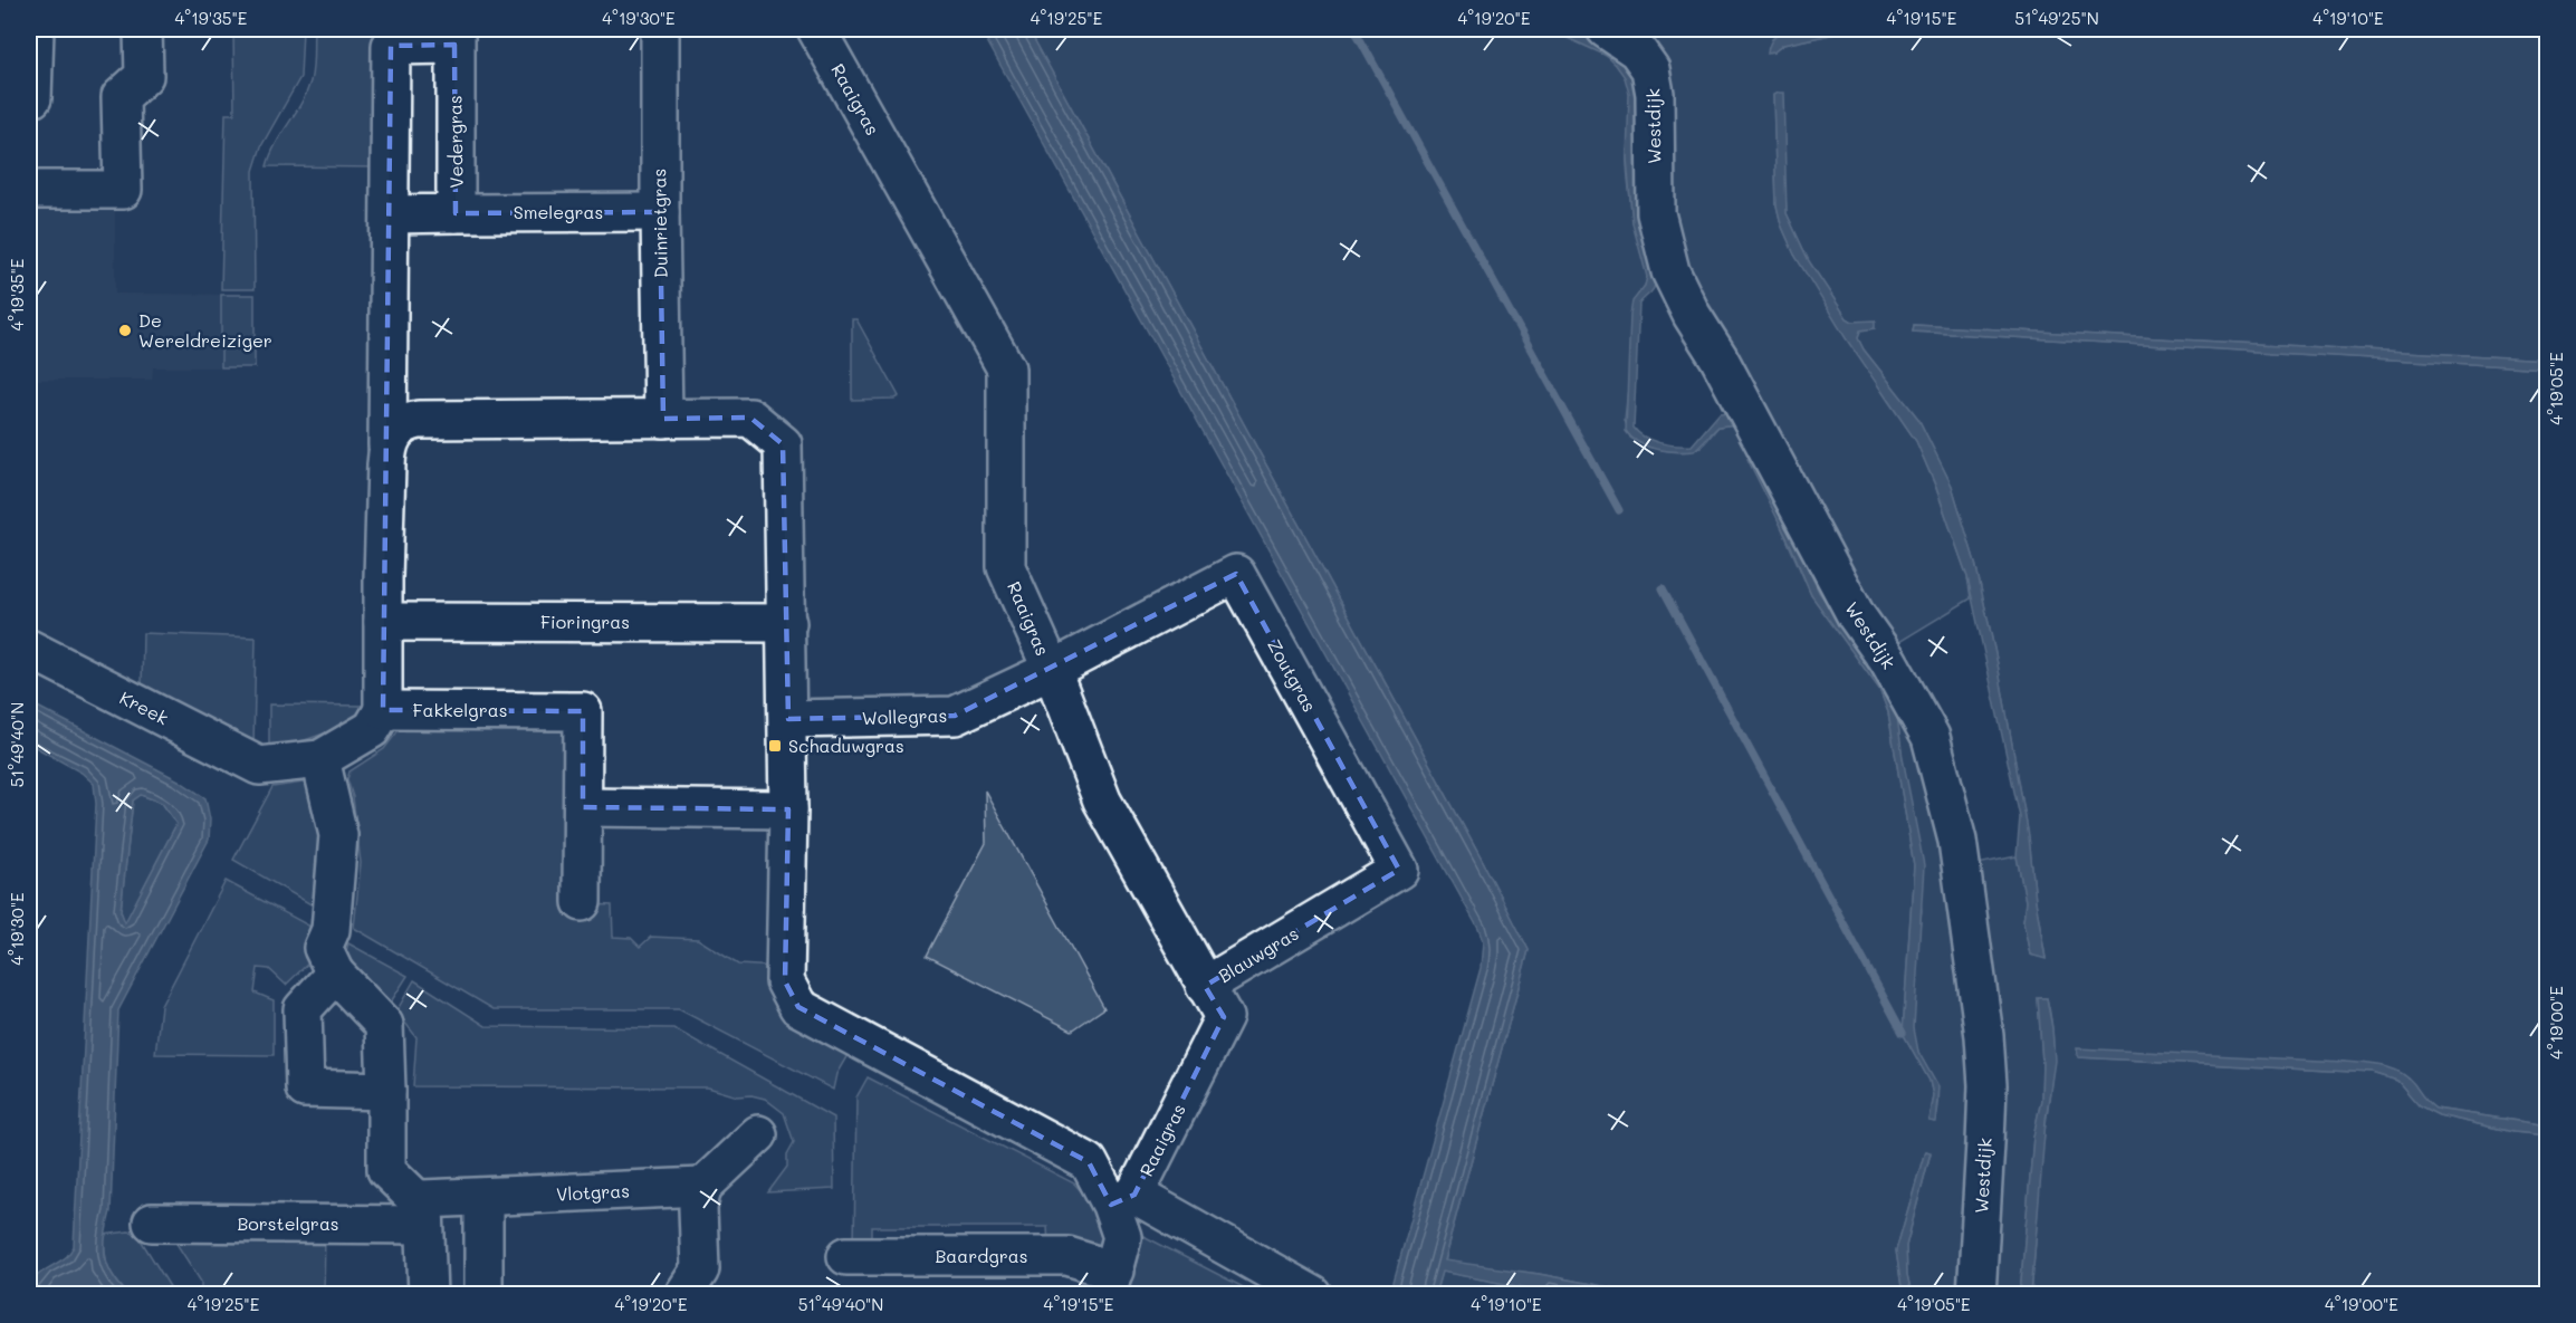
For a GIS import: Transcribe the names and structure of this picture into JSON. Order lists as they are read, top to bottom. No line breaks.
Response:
{"streets":{"street":["Raaigras","Westdijk","Vedergras","Smelegras","Duinrietgras","Fioringras","Zoutgras","Kreek","Fakkelgras","Wollegras","Blauwgras","Vlotgras","Borstelgras","Baardgras"]},"crossings":[["Raaigras","Zoutgras"],["Raaigras","Wollegras"],["Raaigras","Blauwgras"],["Vedergras","Smelegras"],["Smelegras","Duinrietgras"],["Zoutgras","Wollegras"],["Zoutgras","Blauwgras"],["Vlotgras","Borstelgras"]],"places":{"other":["De Wereldreiziger"],"transit":["Schaduwgras"]},"coordinates":["4°19'35\"E","4°19'30\"E","4°19'25\"E","4°19'20\"E","4°19'15\"E","51°49'25\"N","4°19'10\"E","4°19'05\"E","51°49'40\"N","4°19'00\"E"]}
